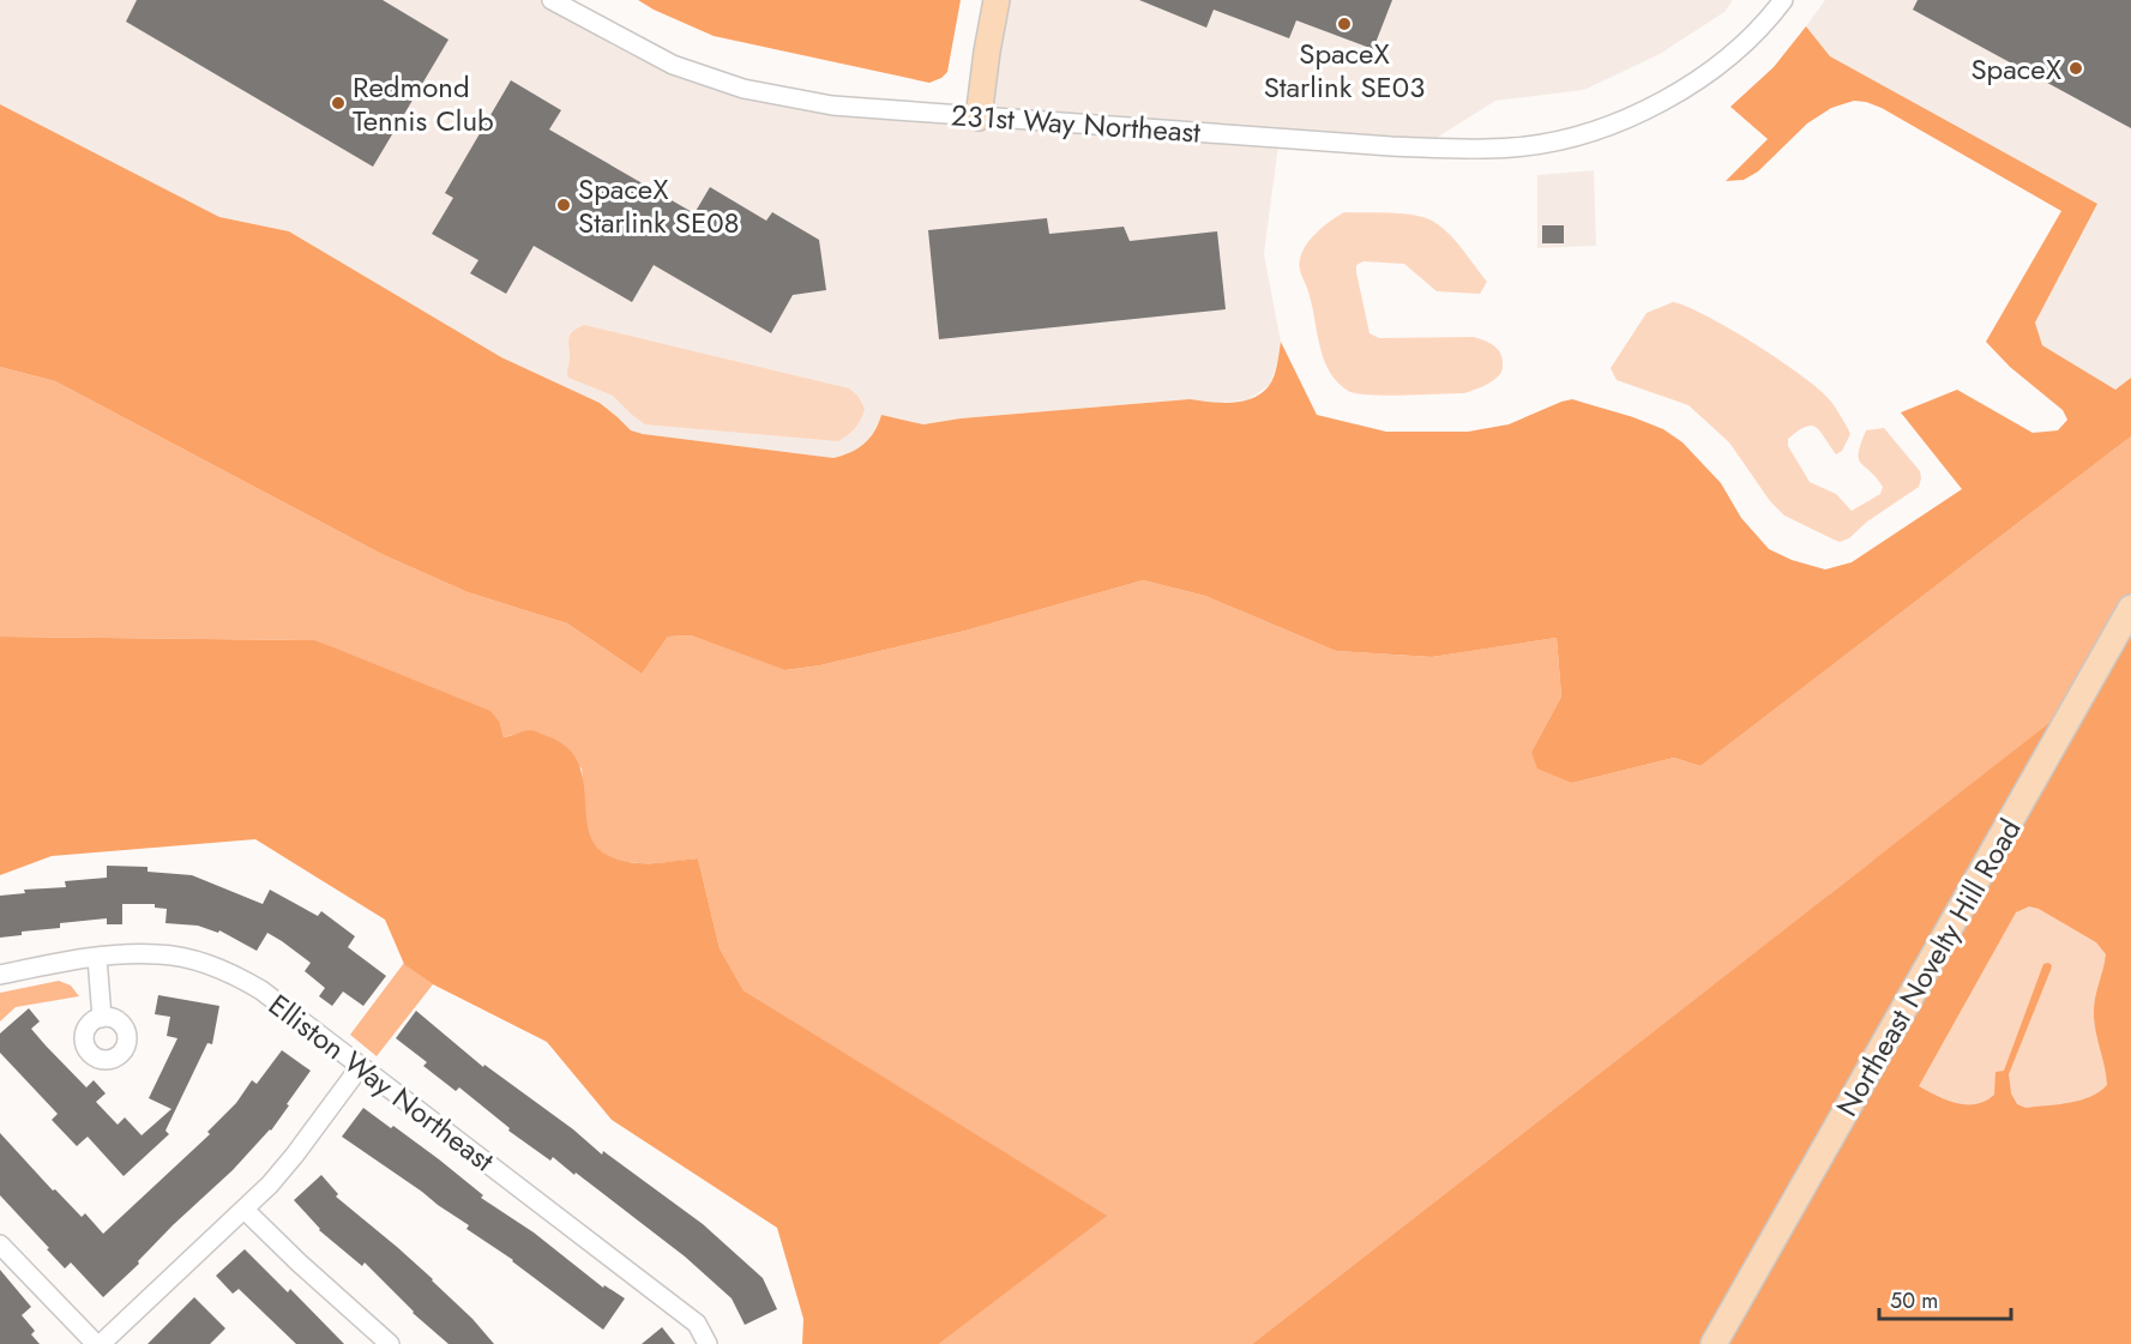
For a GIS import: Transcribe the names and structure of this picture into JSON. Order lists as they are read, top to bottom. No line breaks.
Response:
{"streets":{"main road":["Northeast Novelty Hill Road"],"street":["231st Way Northeast","Elliston Way Northeast"]},"places":["SpaceX Starlink SE03","SpaceX","Redmond Tennis Club","SpaceX Starlink SE08"],"scale_bar":"50 m"}
